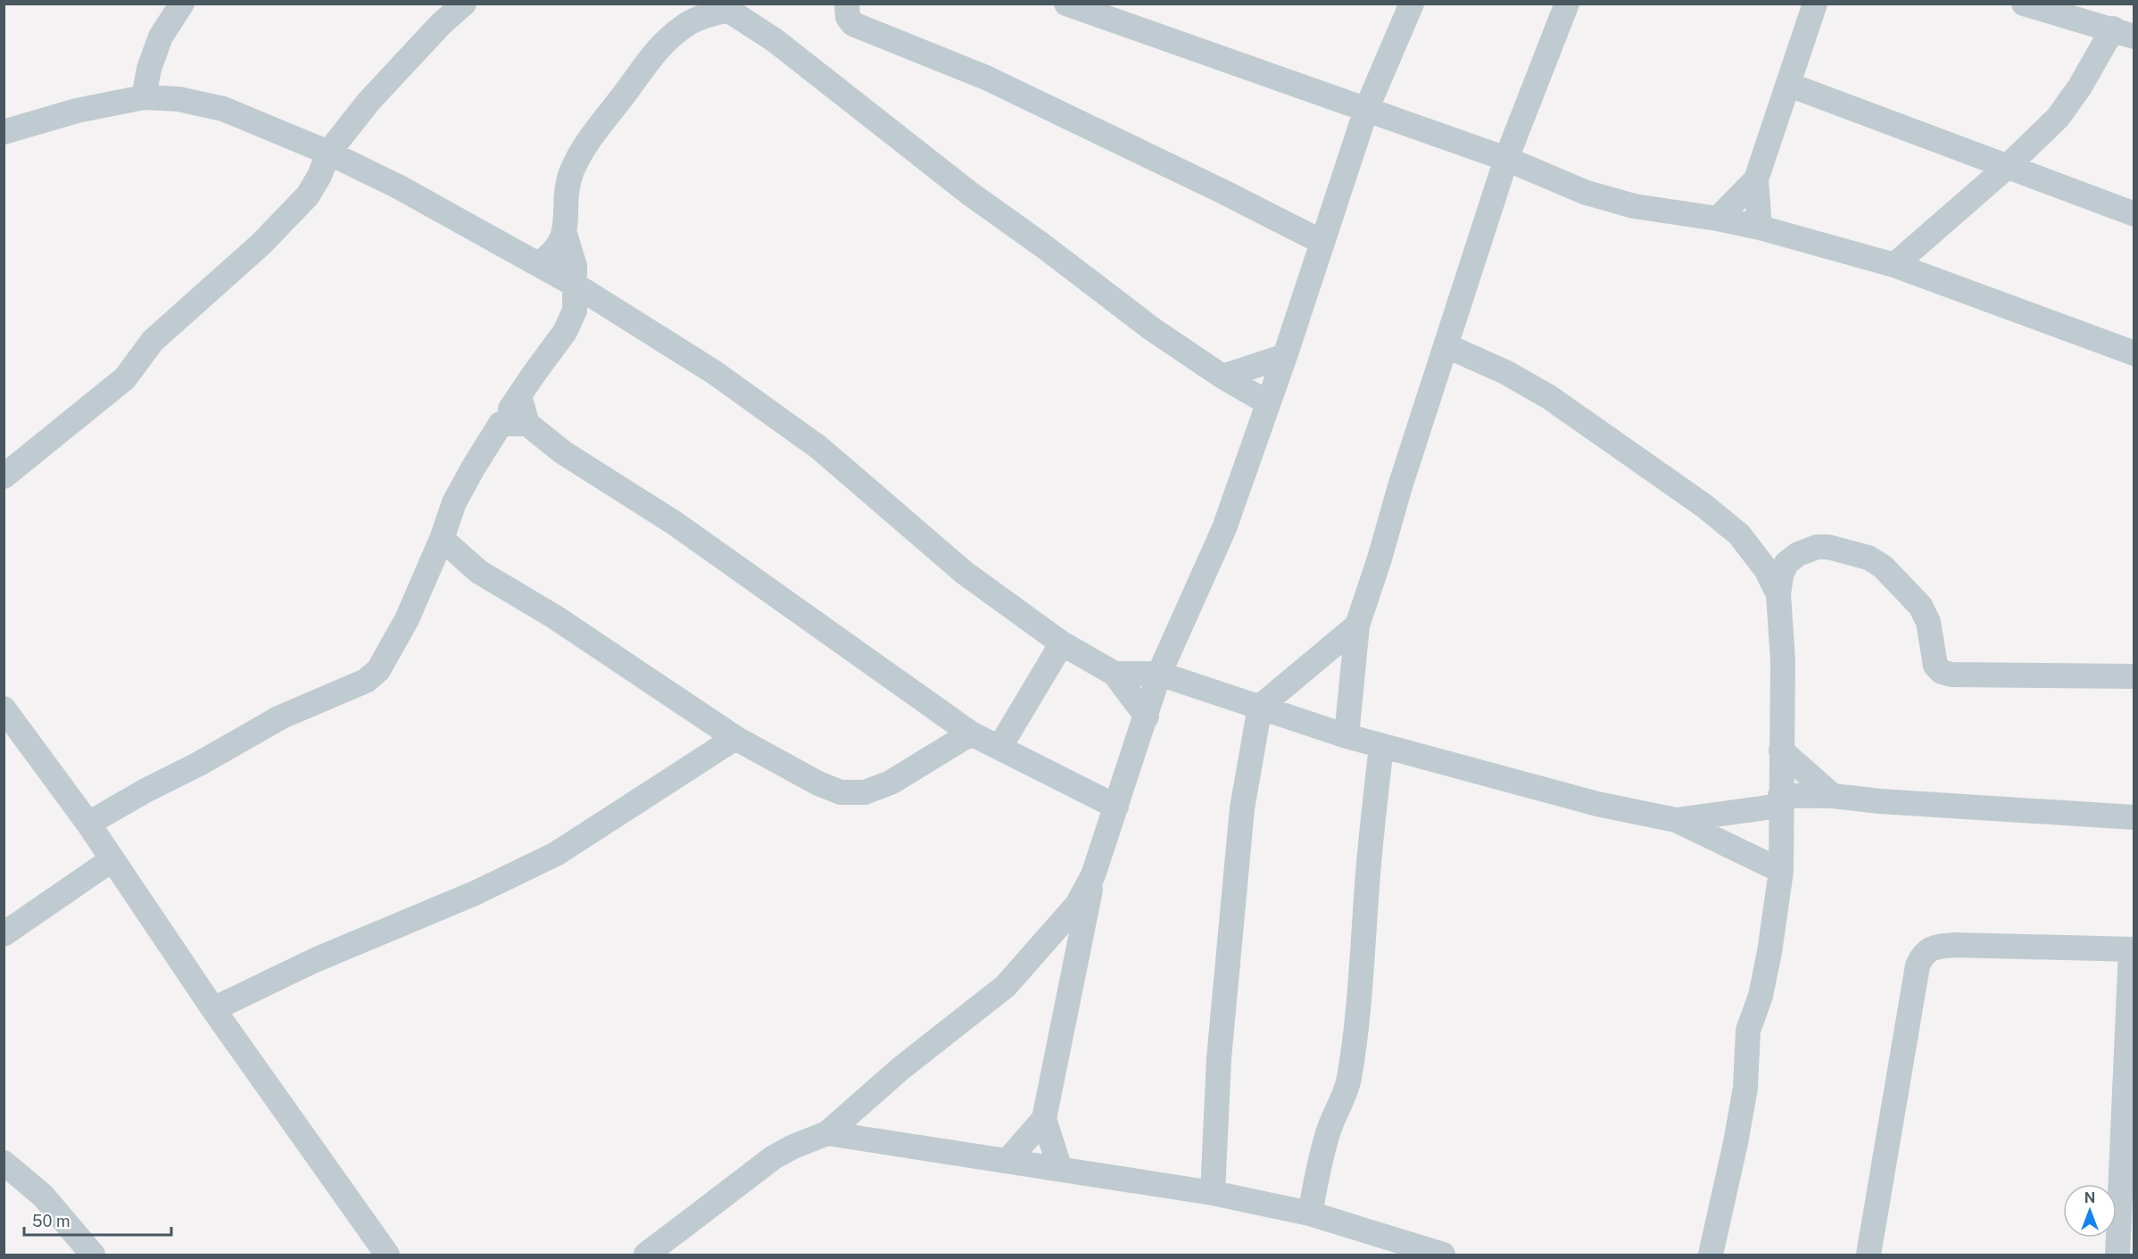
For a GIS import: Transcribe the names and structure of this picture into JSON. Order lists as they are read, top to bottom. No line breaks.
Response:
{"scale_bar":"50 m","north":"top"}
